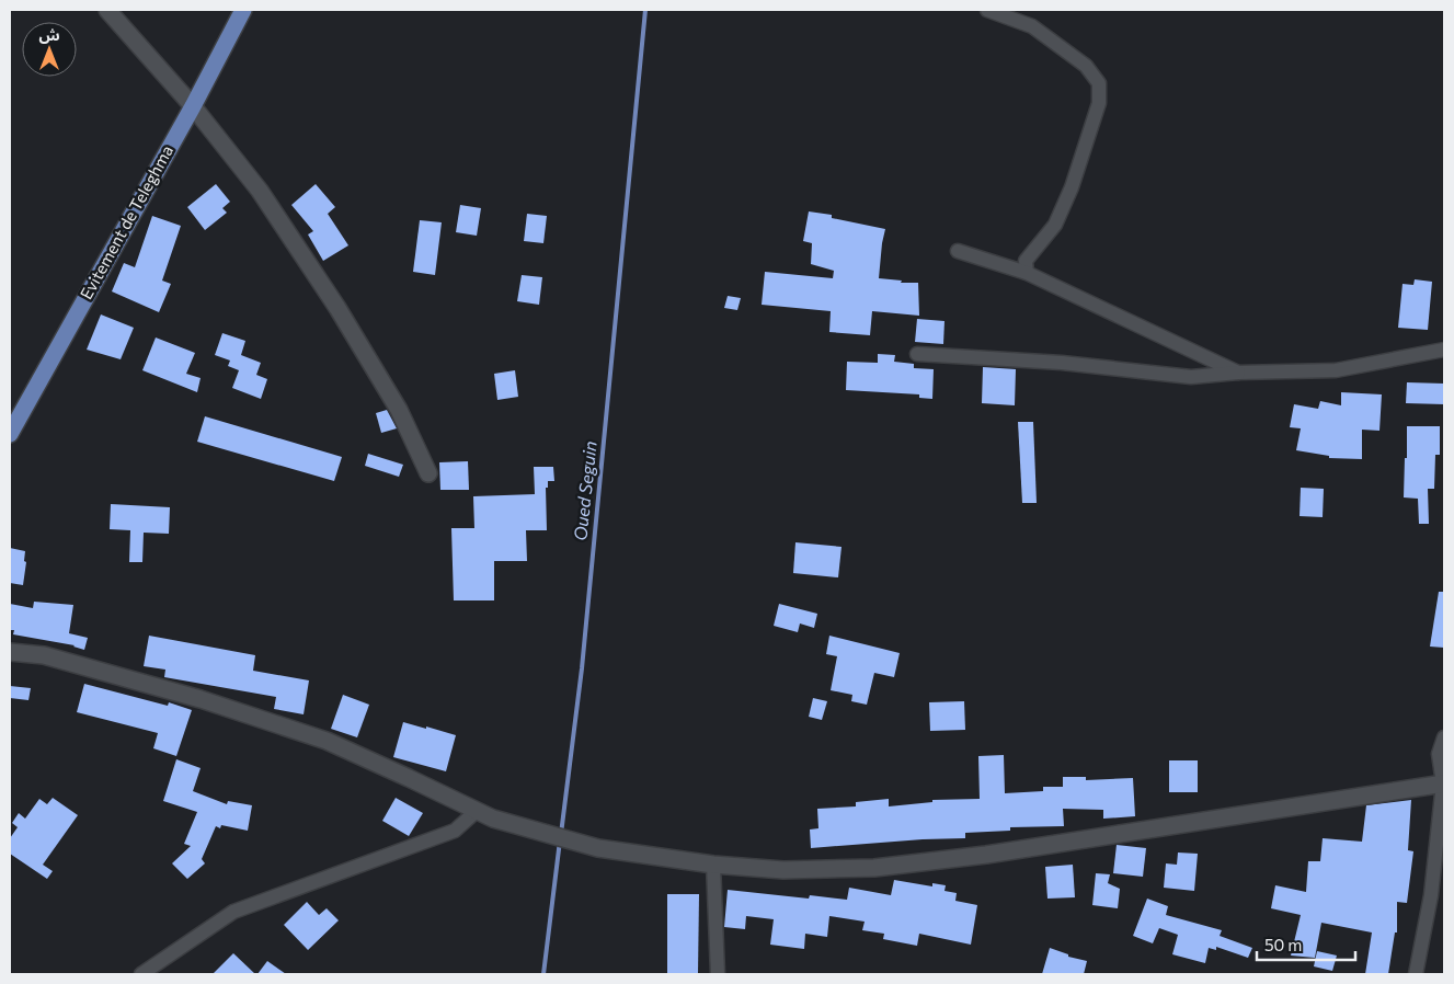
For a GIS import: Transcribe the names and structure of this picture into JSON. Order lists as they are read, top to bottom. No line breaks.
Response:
{"streets":{"main road":["Evitement de Teleghma"]},"water":["Oued Seguin"],"scale_bar":"50 m","north":"top"}
